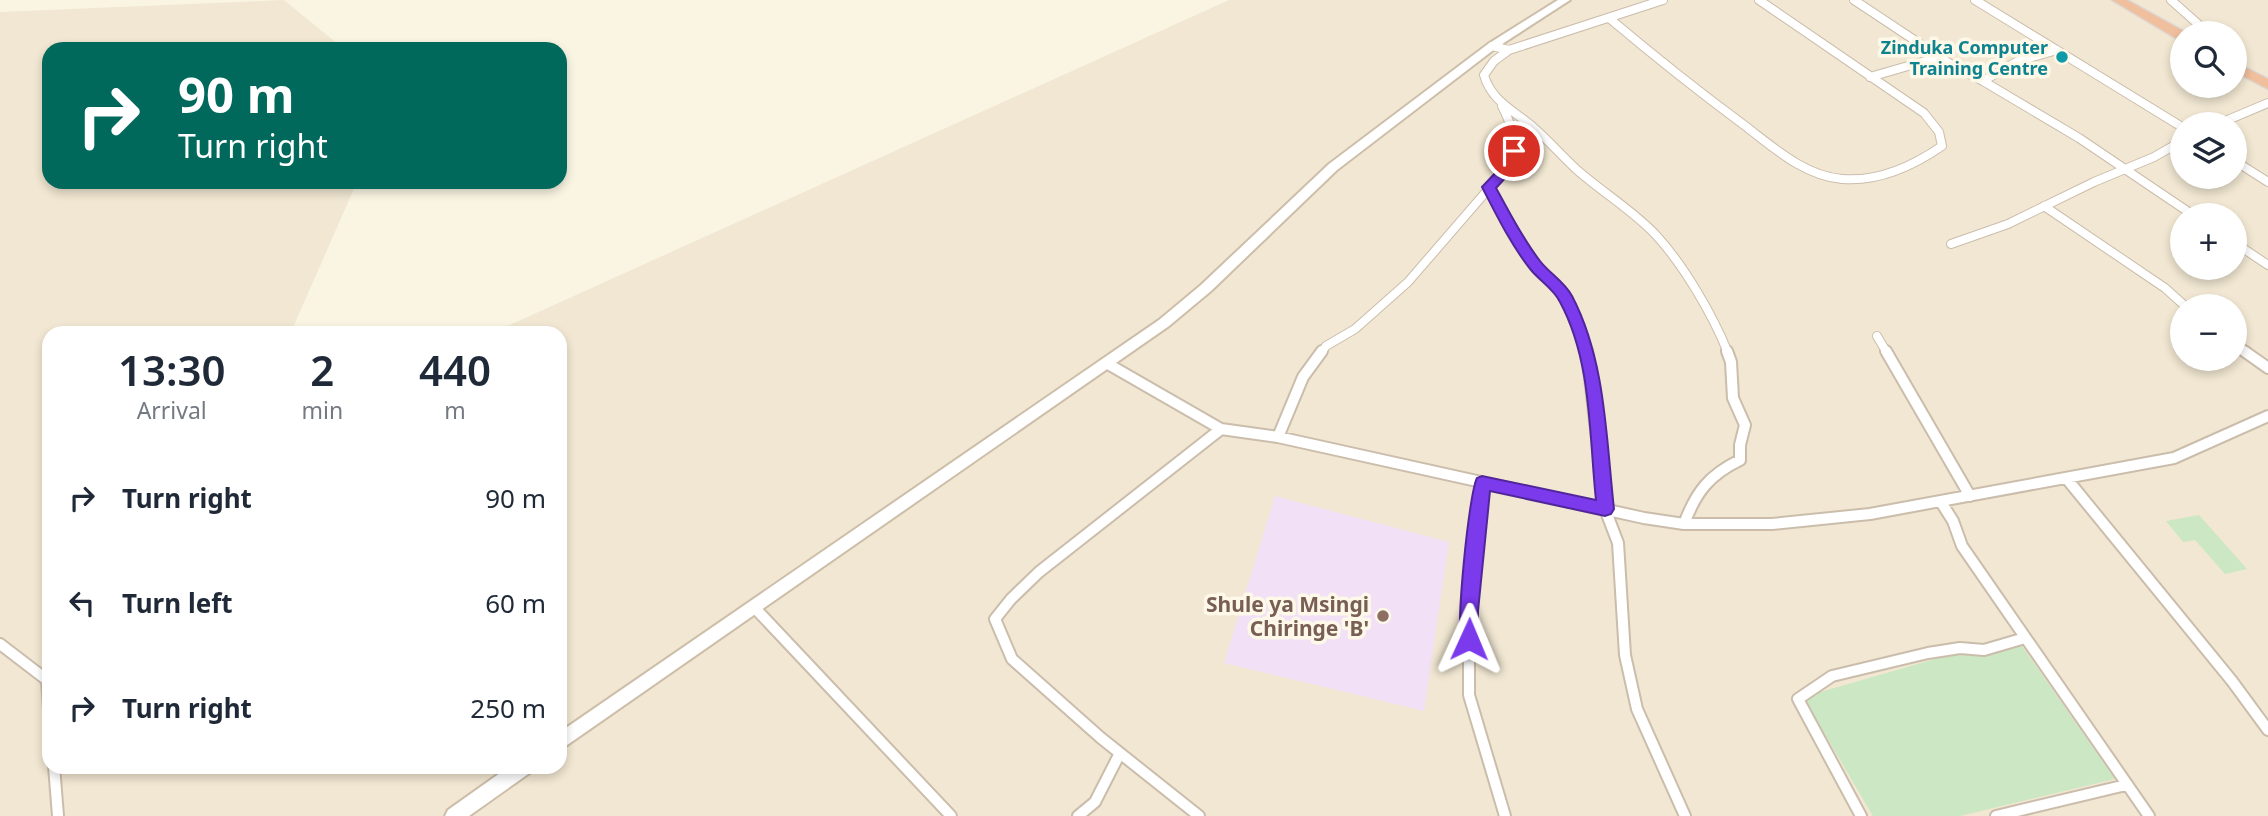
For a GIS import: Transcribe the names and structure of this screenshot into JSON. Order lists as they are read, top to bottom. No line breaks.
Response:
{"places":["Zinduka Computer Training Centre","Shule ya Msingi Chiringe 'B'"],"page":{"map_buttons":["+","−"],"turn":["90 m","Turn right"],"eta":["13:30","Arrival","2","min","440","m"],"list":[{"name":"Turn right","value":"90 m"},{"name":"Turn left","value":"60 m"},{"name":"Turn right","value":"250 m"}]}}
